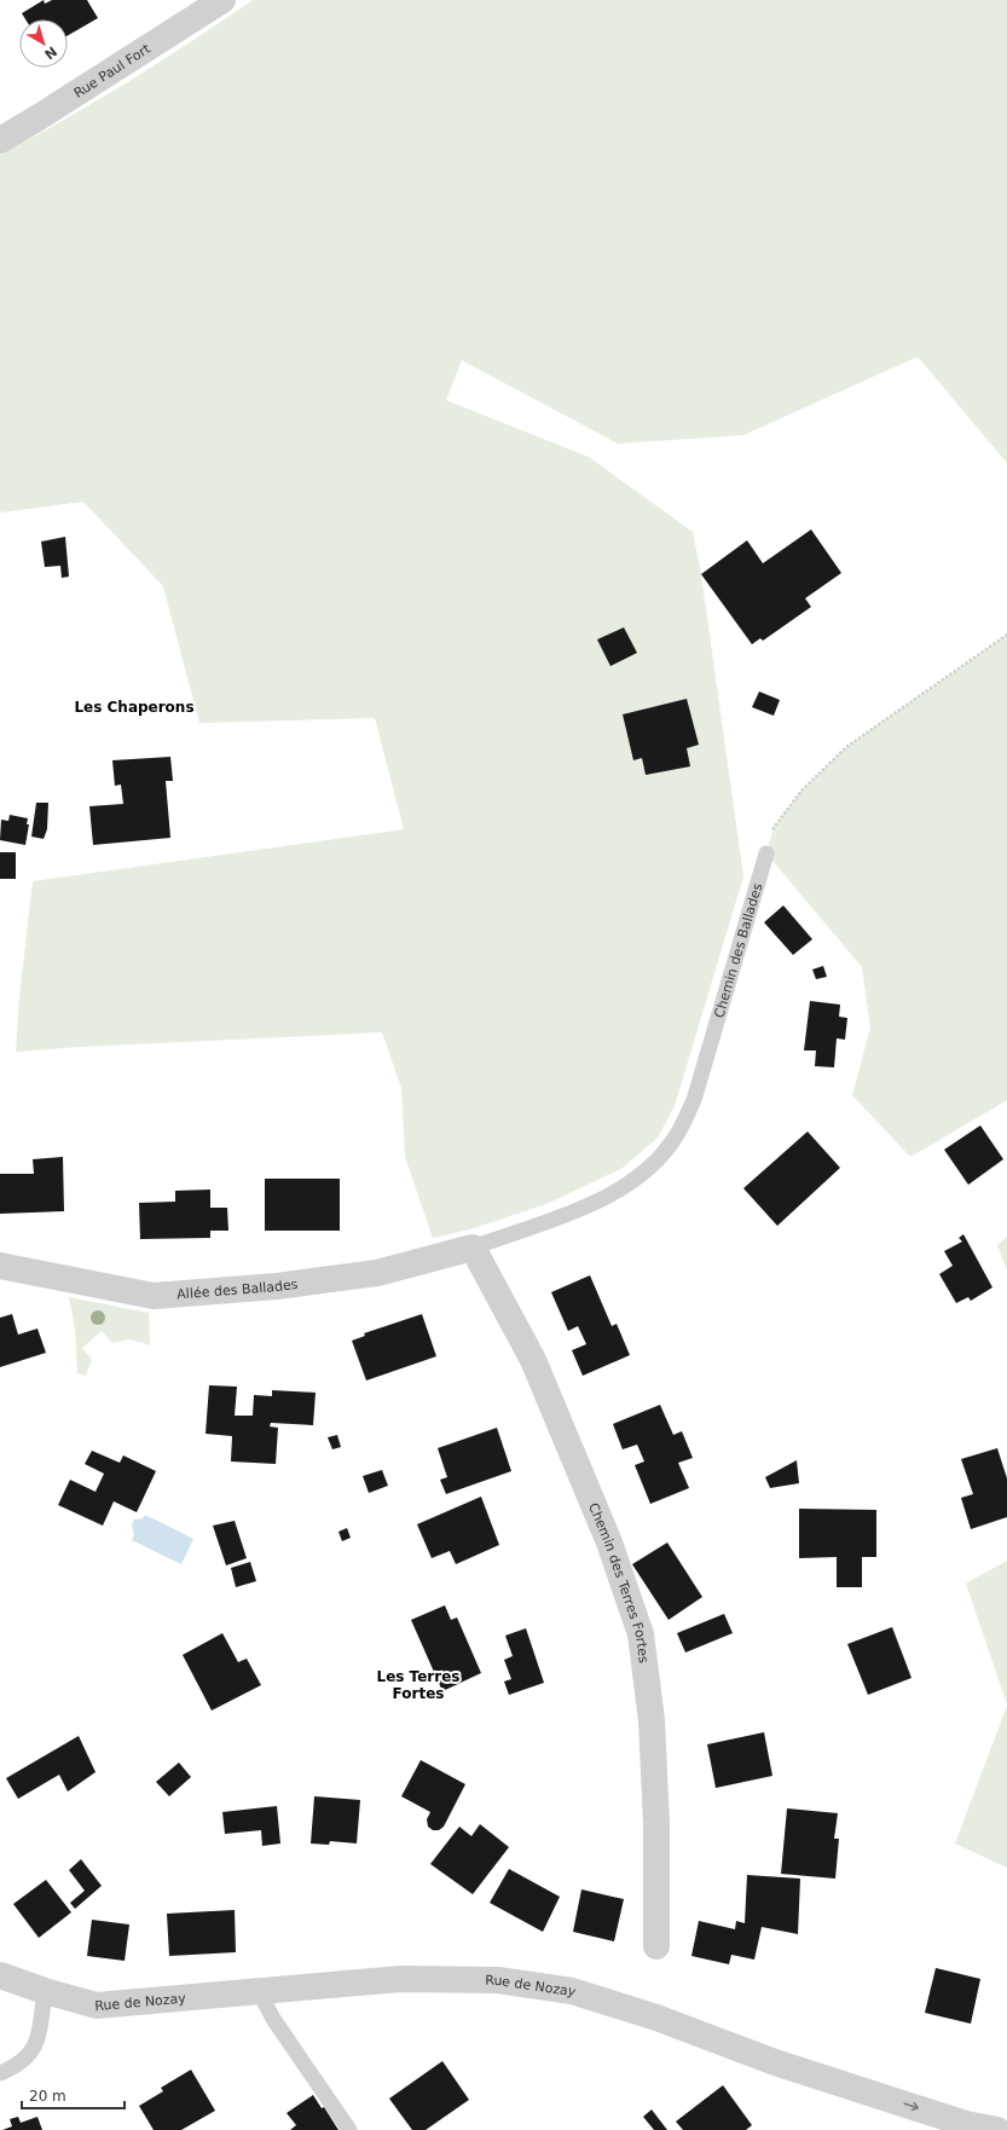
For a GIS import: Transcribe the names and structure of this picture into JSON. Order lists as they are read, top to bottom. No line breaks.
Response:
{"streets":{"street":["Rue Paul Fort","Allée des Ballades","Chemin des Terres Fortes","Rue de Nozay"],"lane":["Chemin des Ballades"]},"crossings":[["Chemin des Ballades","Allée des Ballades"],["Chemin des Ballades","Chemin des Terres Fortes"],["Allée des Ballades","Chemin des Terres Fortes"]],"one_way":["Rue de Nozay"],"districts":["Les Chaperons","Les Terres Fortes"],"scale_bar":"20 m","north":"bottom right"}
